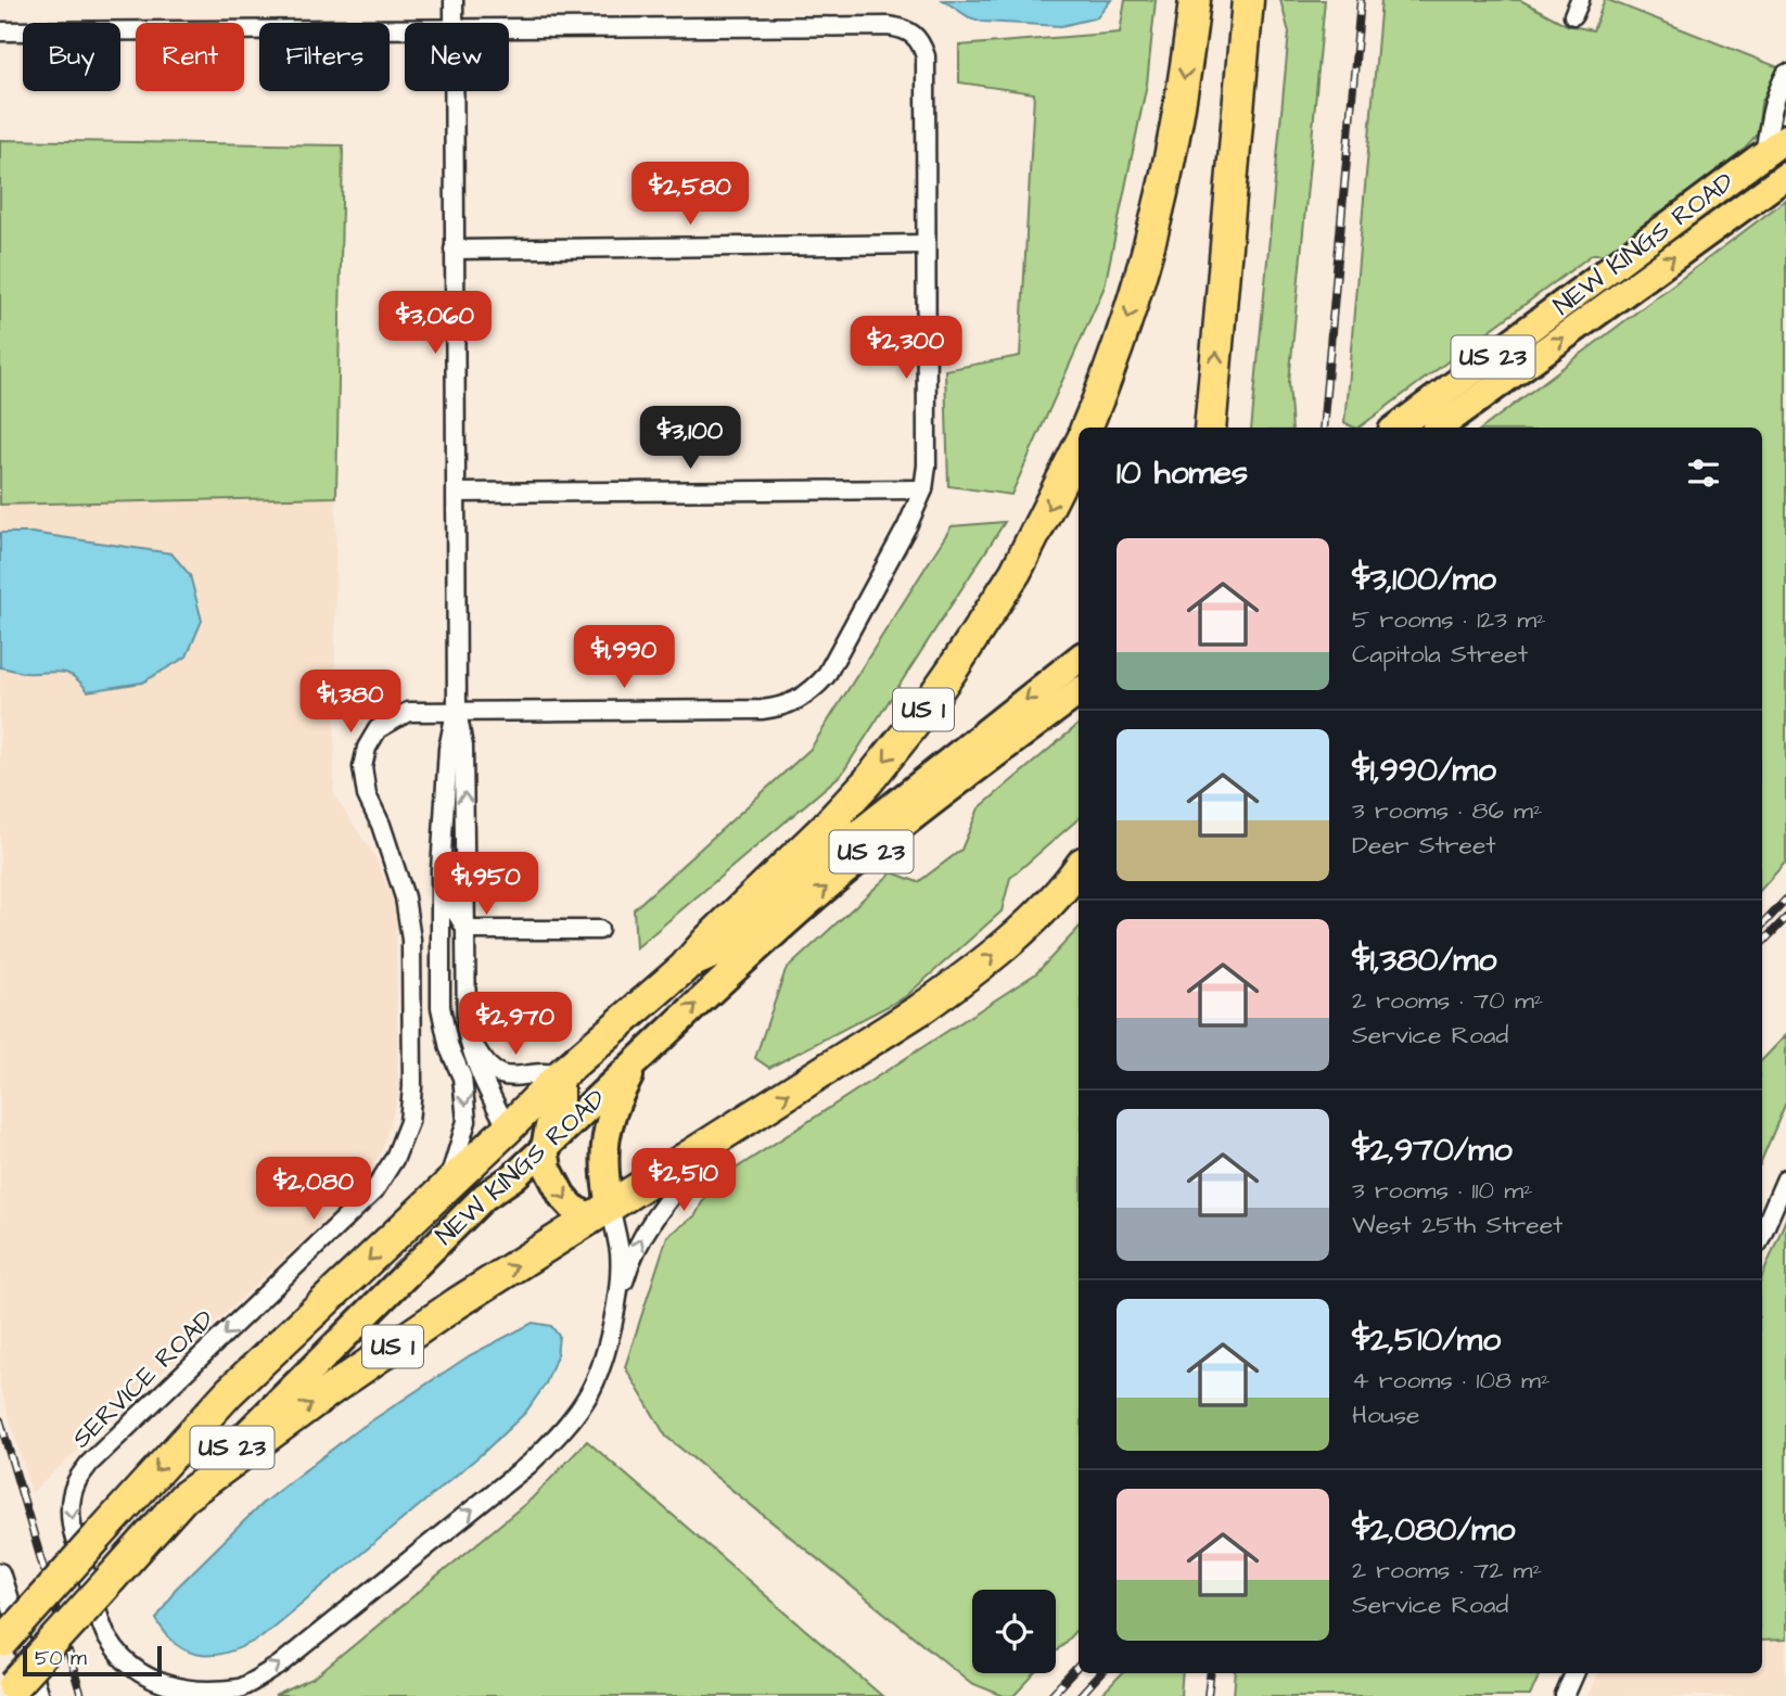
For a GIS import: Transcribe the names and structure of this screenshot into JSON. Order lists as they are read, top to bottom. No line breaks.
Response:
{"streets":{"highway":["NEW KINGS ROAD","US 1"],"main road":["US 23"],"street":["SERVICE ROAD"]},"crossings":[["NEW KINGS ROAD","US 1"],["US 1","SERVICE ROAD"]],"scale_bar":"50 m","page":{"chip":["Buy","Rent","Filters","New"],"price":["$2,580","$3,060","$2,300","$3,100","$1,990","$1,380","$1,950","$2,970","$2,510","$2,080"],"heading":"10 homes","list":[{"name":"$3,100/mo","note":"5 rooms · 123 m² · Capitola Street"},{"name":"$1,990/mo","note":"3 rooms · 86 m² · Deer Street"},{"name":"$1,380/mo","note":"2 rooms · 70 m² · Service Road"},{"name":"$2,970/mo","note":"3 rooms · 110 m² · West 25th Street"},{"name":"$2,510/mo","note":"4 rooms · 108 m² · House"},{"name":"$2,080/mo","note":"2 rooms · 72 m² · Service Road"}],"scale":"50 m"}}
